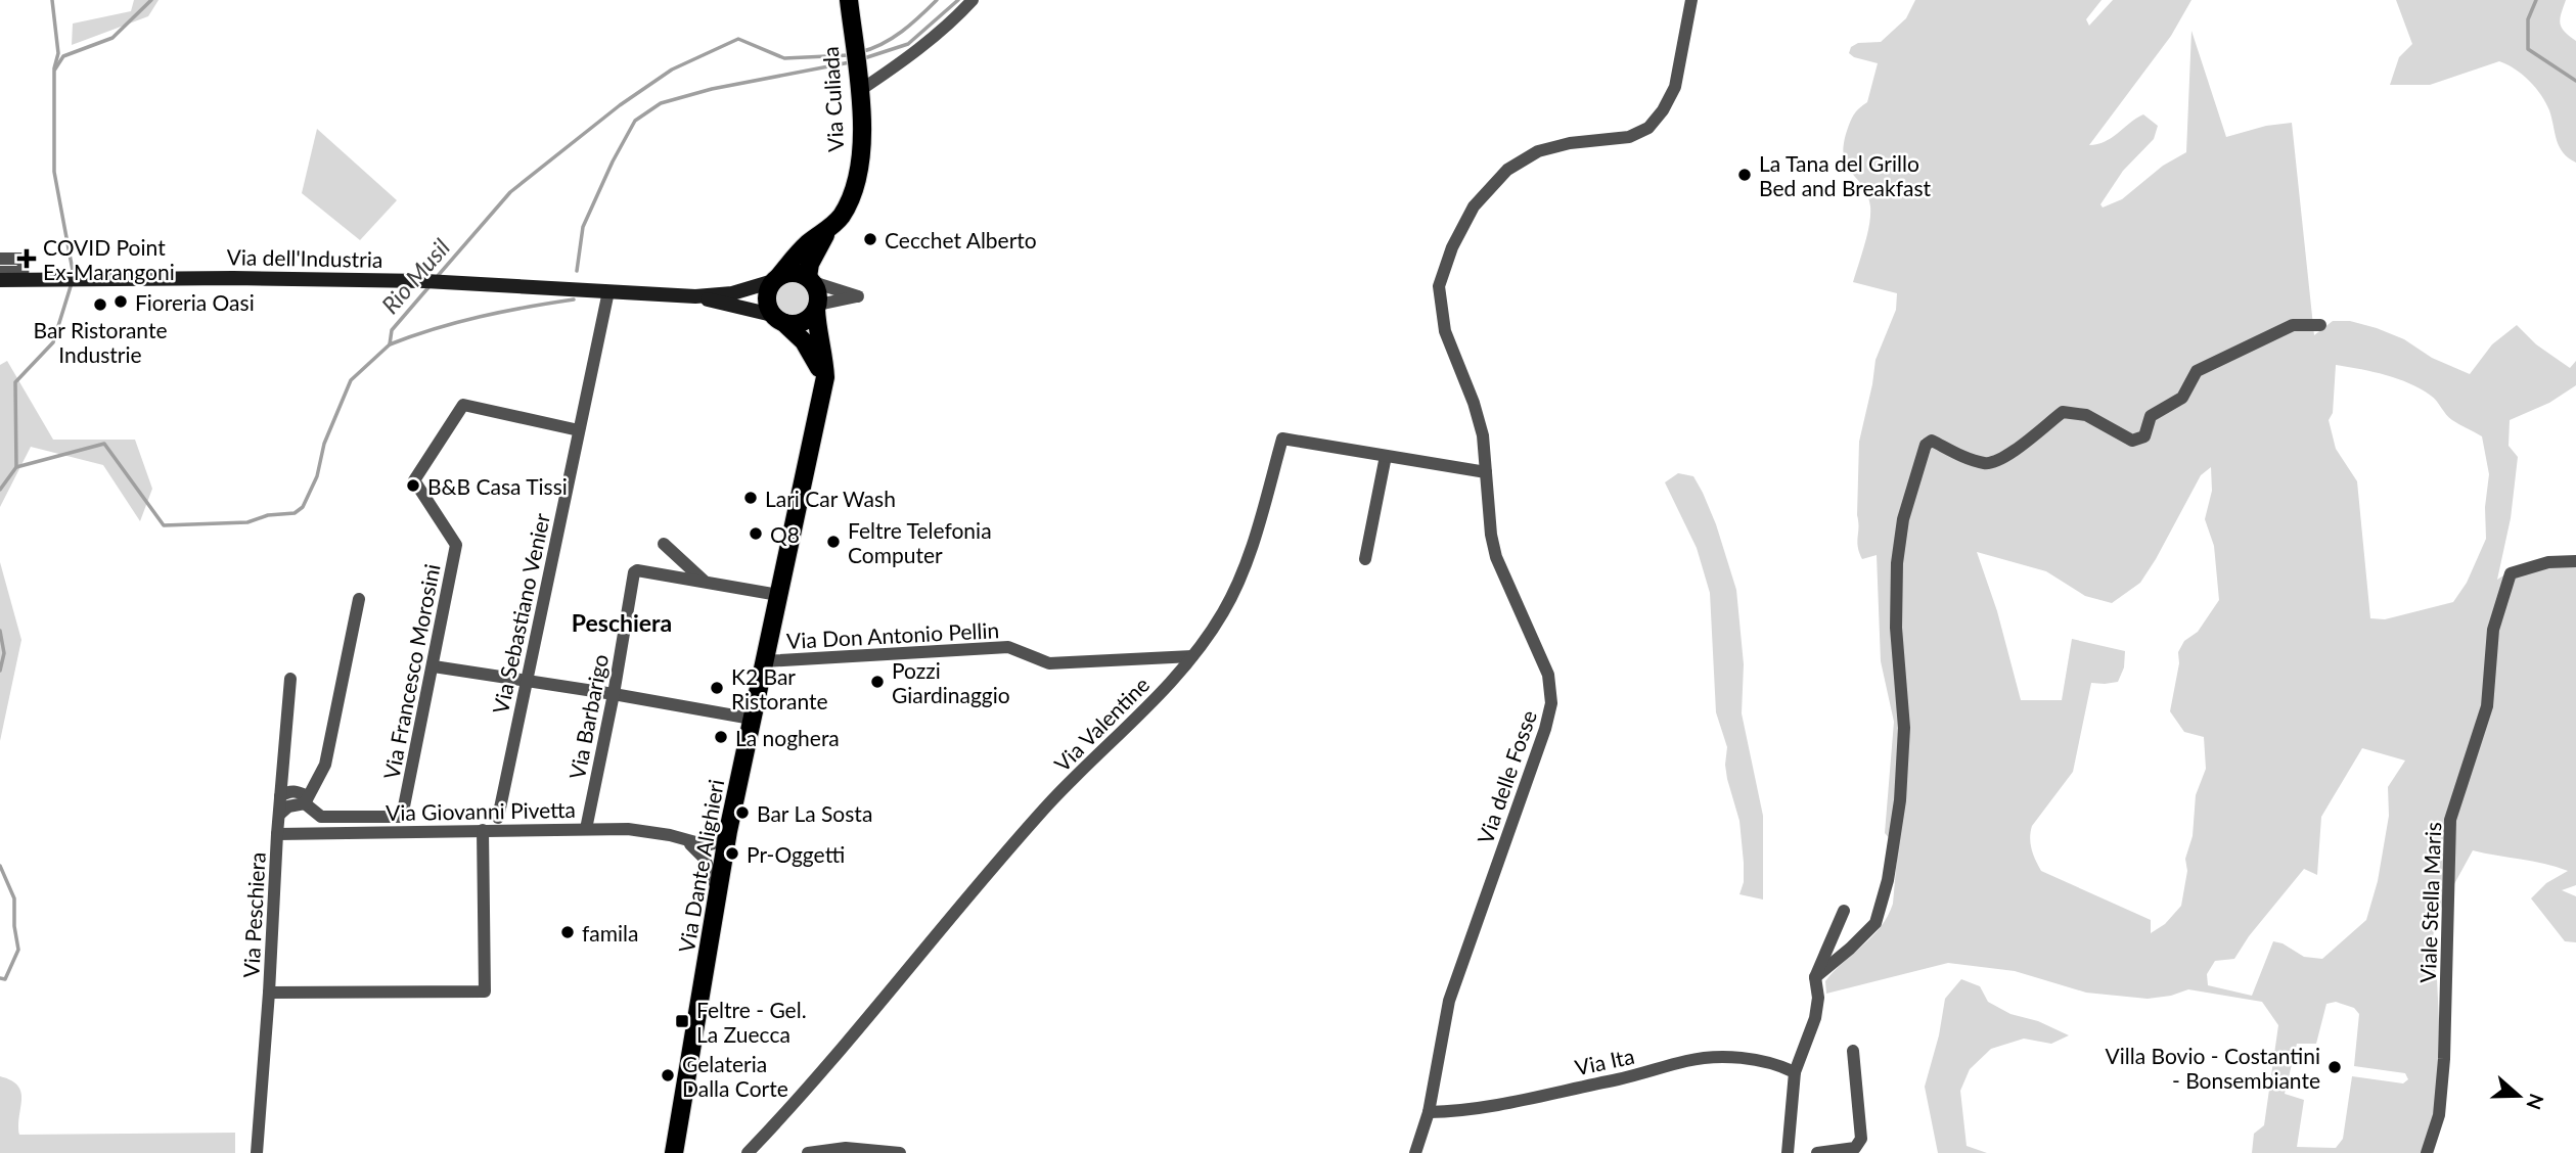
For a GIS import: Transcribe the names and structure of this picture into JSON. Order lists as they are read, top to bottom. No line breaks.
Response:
{"streets":{"main road":["Via Culiada","Via Dante Alighieri"],"street":["Via dell'Industria","Via Sebastiano Venier","Via Don Antonio Pellin","Via Francesco Morosini","Via Barbarigo","Via Valentine","Via delle Fosse","Via Giovanni Pivetta","Viale Stella Maris","Via Peschiera","Via Ita"]},"crossings":[["Via Culiada","Via dell'Industria"],["Via Culiada","Via Dante Alighieri"],["Via dell'Industria","Via Sebastiano Venier"],["Via dell'Industria","Via Dante Alighieri"],["Via Sebastiano Venier","Via Francesco Morosini"],["Via Don Antonio Pellin","Via Valentine"],["Via Don Antonio Pellin","Via Dante Alighieri"],["Via Barbarigo","Via Giovanni Pivetta"],["Via Valentine","Via delle Fosse"],["Via delle Fosse","Via Ita"],["Via Giovanni Pivetta","Via Peschiera"]],"districts":["Peschiera"],"water":["Rio Musil"],"places":{"other":["La Tana del Grillo Bed and Breakfast","Cecchet Alberto","Fioreria Oasi","Bar Ristorante Industrie","B&B Casa Tissi","Lari Car Wash","Q8","Feltre Telefonia Computer","Pozzi Giardinaggio","K2 Bar Ristorante","La noghera","Bar La Sosta","Pr-Oggetti","famila","Villa Bovio - Costantini - Bonsembiante","Gelateria Dalla Corte"],"health":["COVID Point Ex-Marangoni"],"transit":["Feltre - Gel. La Zuecca"]},"north":"right"}
